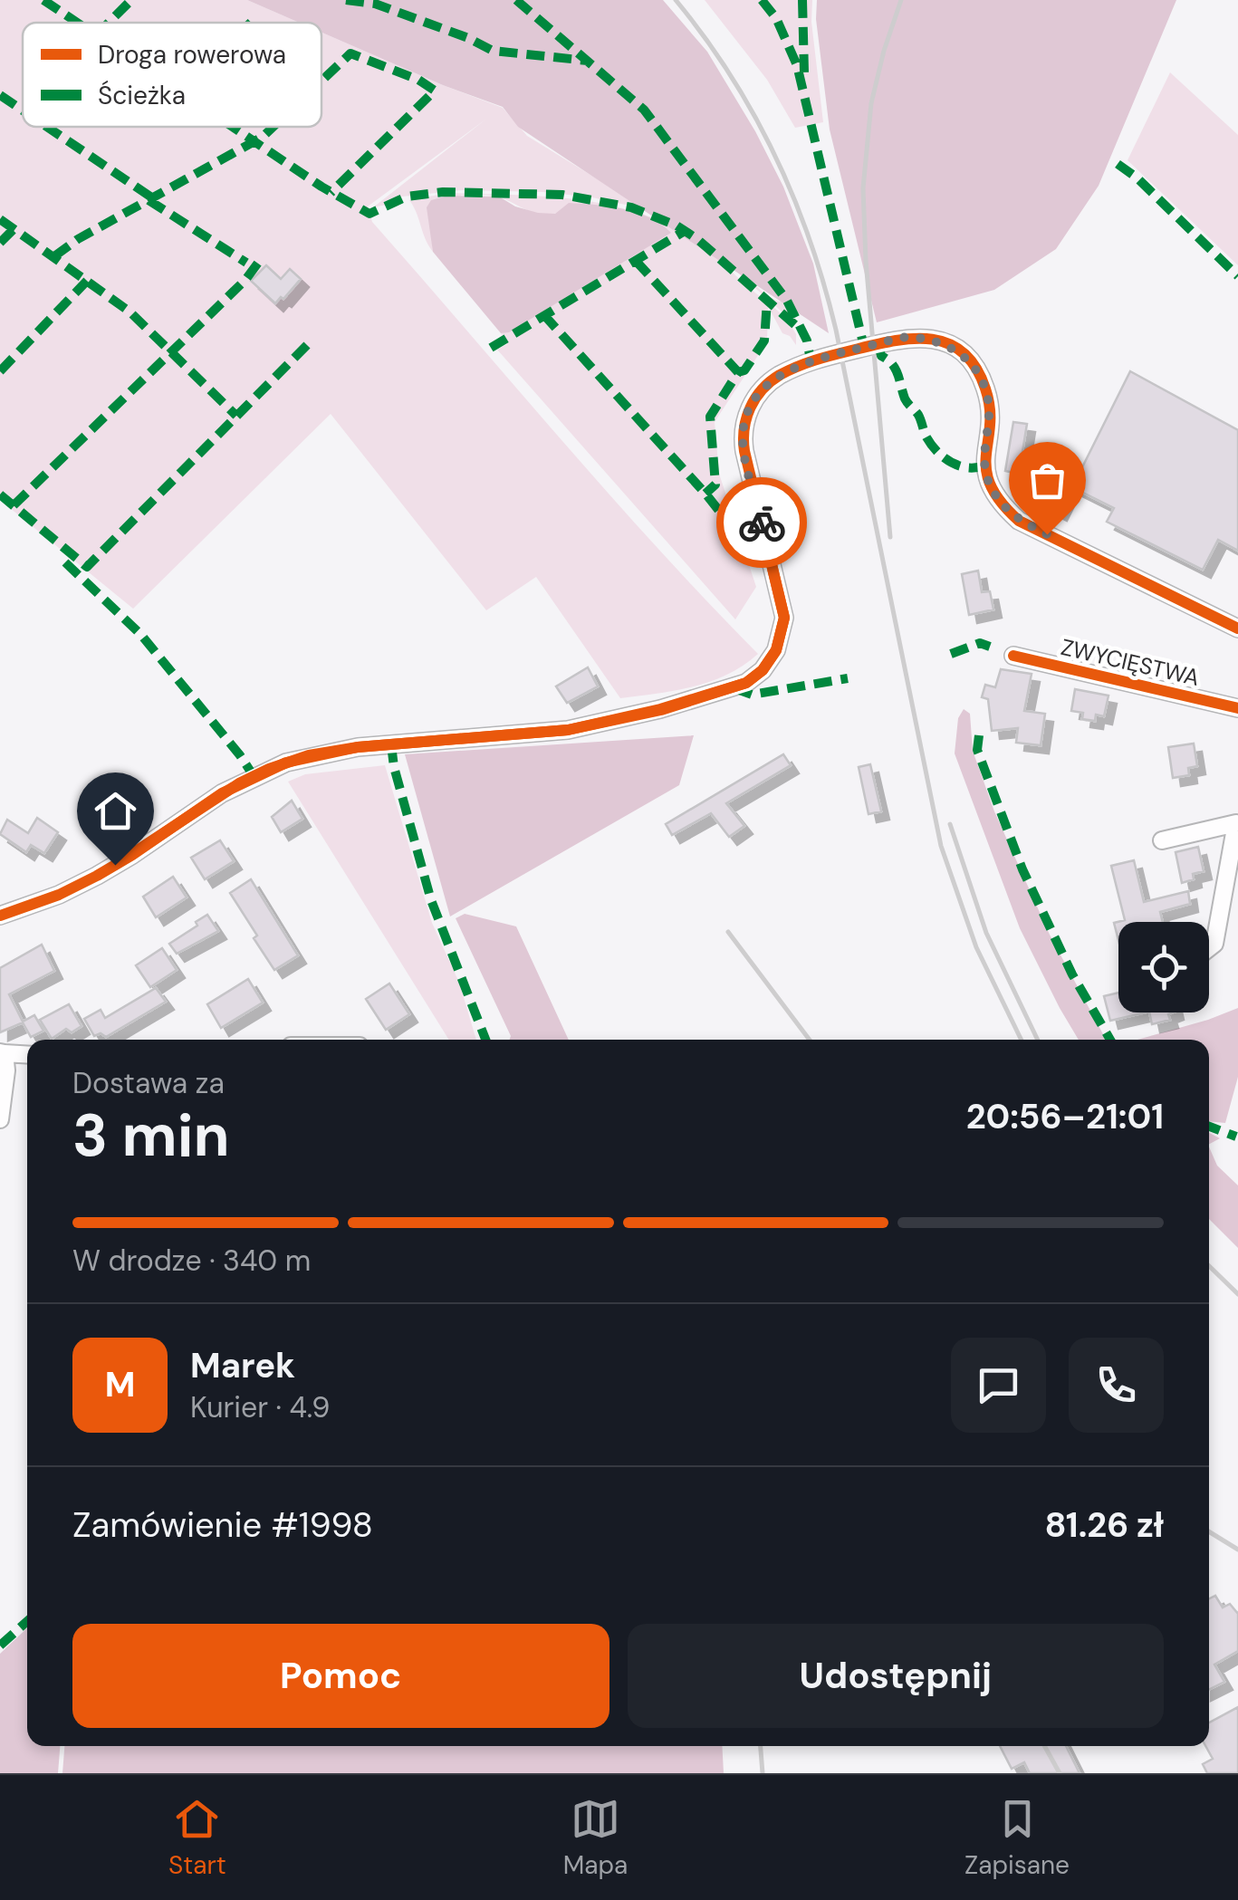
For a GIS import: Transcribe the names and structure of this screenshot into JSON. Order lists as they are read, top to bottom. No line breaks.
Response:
{"streets":{"street":["ZWYCIĘSTWA"]},"legend":["Droga rowerowa","Ścieżka"],"page":{"heading":["3 min","Dostawa za","20:56–21:01"],"panel":["Marek","Kurier · 4.9","Zamówienie #1998","81.26 zł"],"bar":"W drodze · 340 m","round":"M","buttons":["Pomoc","Udostępnij"],"tabs":["Start","Mapa","Zapisane"]}}
